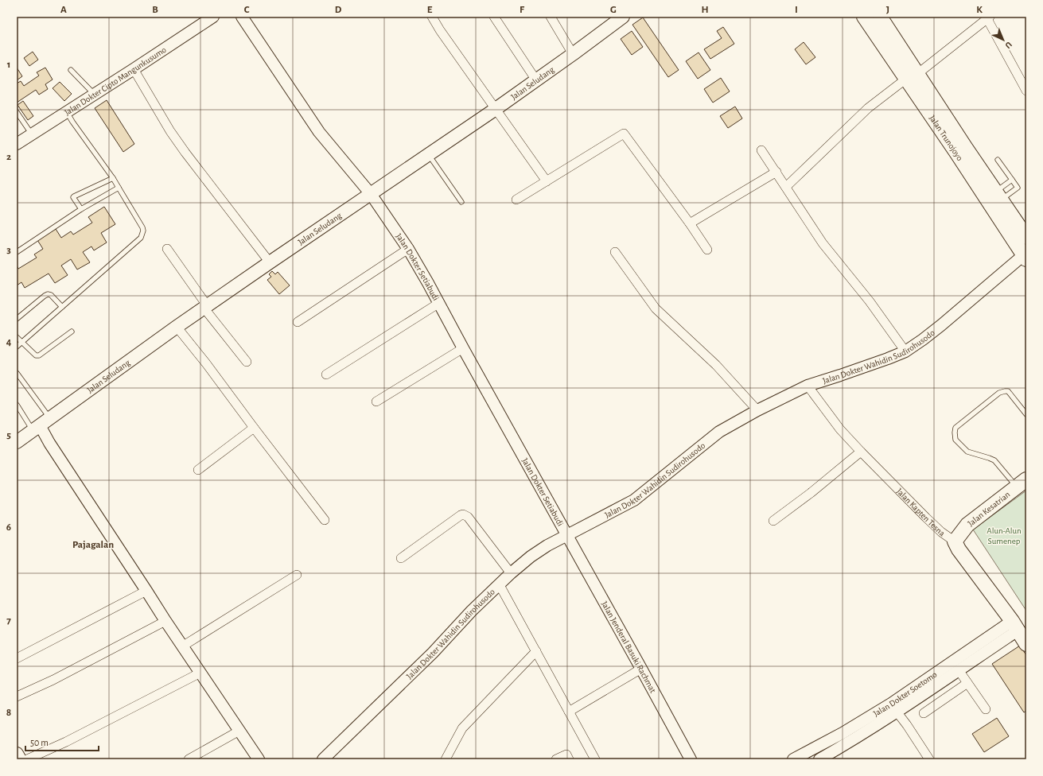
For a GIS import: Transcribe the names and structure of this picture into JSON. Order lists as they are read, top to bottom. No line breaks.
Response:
{"streets":{"highway":["Jalan Trunojoyo","Jalan Kesatrian","Jalan Kapten Tesna"],"main road":["Jalan Seludang"],"street":["Jalan Dokter Cipto Mangunkusumo","Jalan Dokter Setiabudi","Jalan Dokter Wahidin Sudirohusodo","Jalan Jenderal Basuki Rachmat","Jalan Dokter Soetomo"]},"crossings":[["Jalan Seludang","Jalan Dokter Setiabudi"],["Jalan Trunojoyo","Jalan Dokter Wahidin Sudirohusodo"],["Jalan Dokter Setiabudi","Jalan Dokter Wahidin Sudirohusodo"],["Jalan Dokter Setiabudi","Jalan Jenderal Basuki Rachmat"],["Jalan Dokter Wahidin Sudirohusodo","Jalan Kapten Tesna"],["Jalan Dokter Wahidin Sudirohusodo","Jalan Jenderal Basuki Rachmat"],["Jalan Kesatrian","Jalan Kapten Tesna"],["Jalan Kapten Tesna","Jalan Dokter Soetomo"]],"districts":["Pajagalan"],"parks":["Alun-Alun Sumenep"],"scale_bar":"50 m","north":"bottom right","grid":{"columns":["A","B","C","D","E","F","G","H","I","J","K"],"rows":["1","2","3","4","5","6","7","8"]}}
